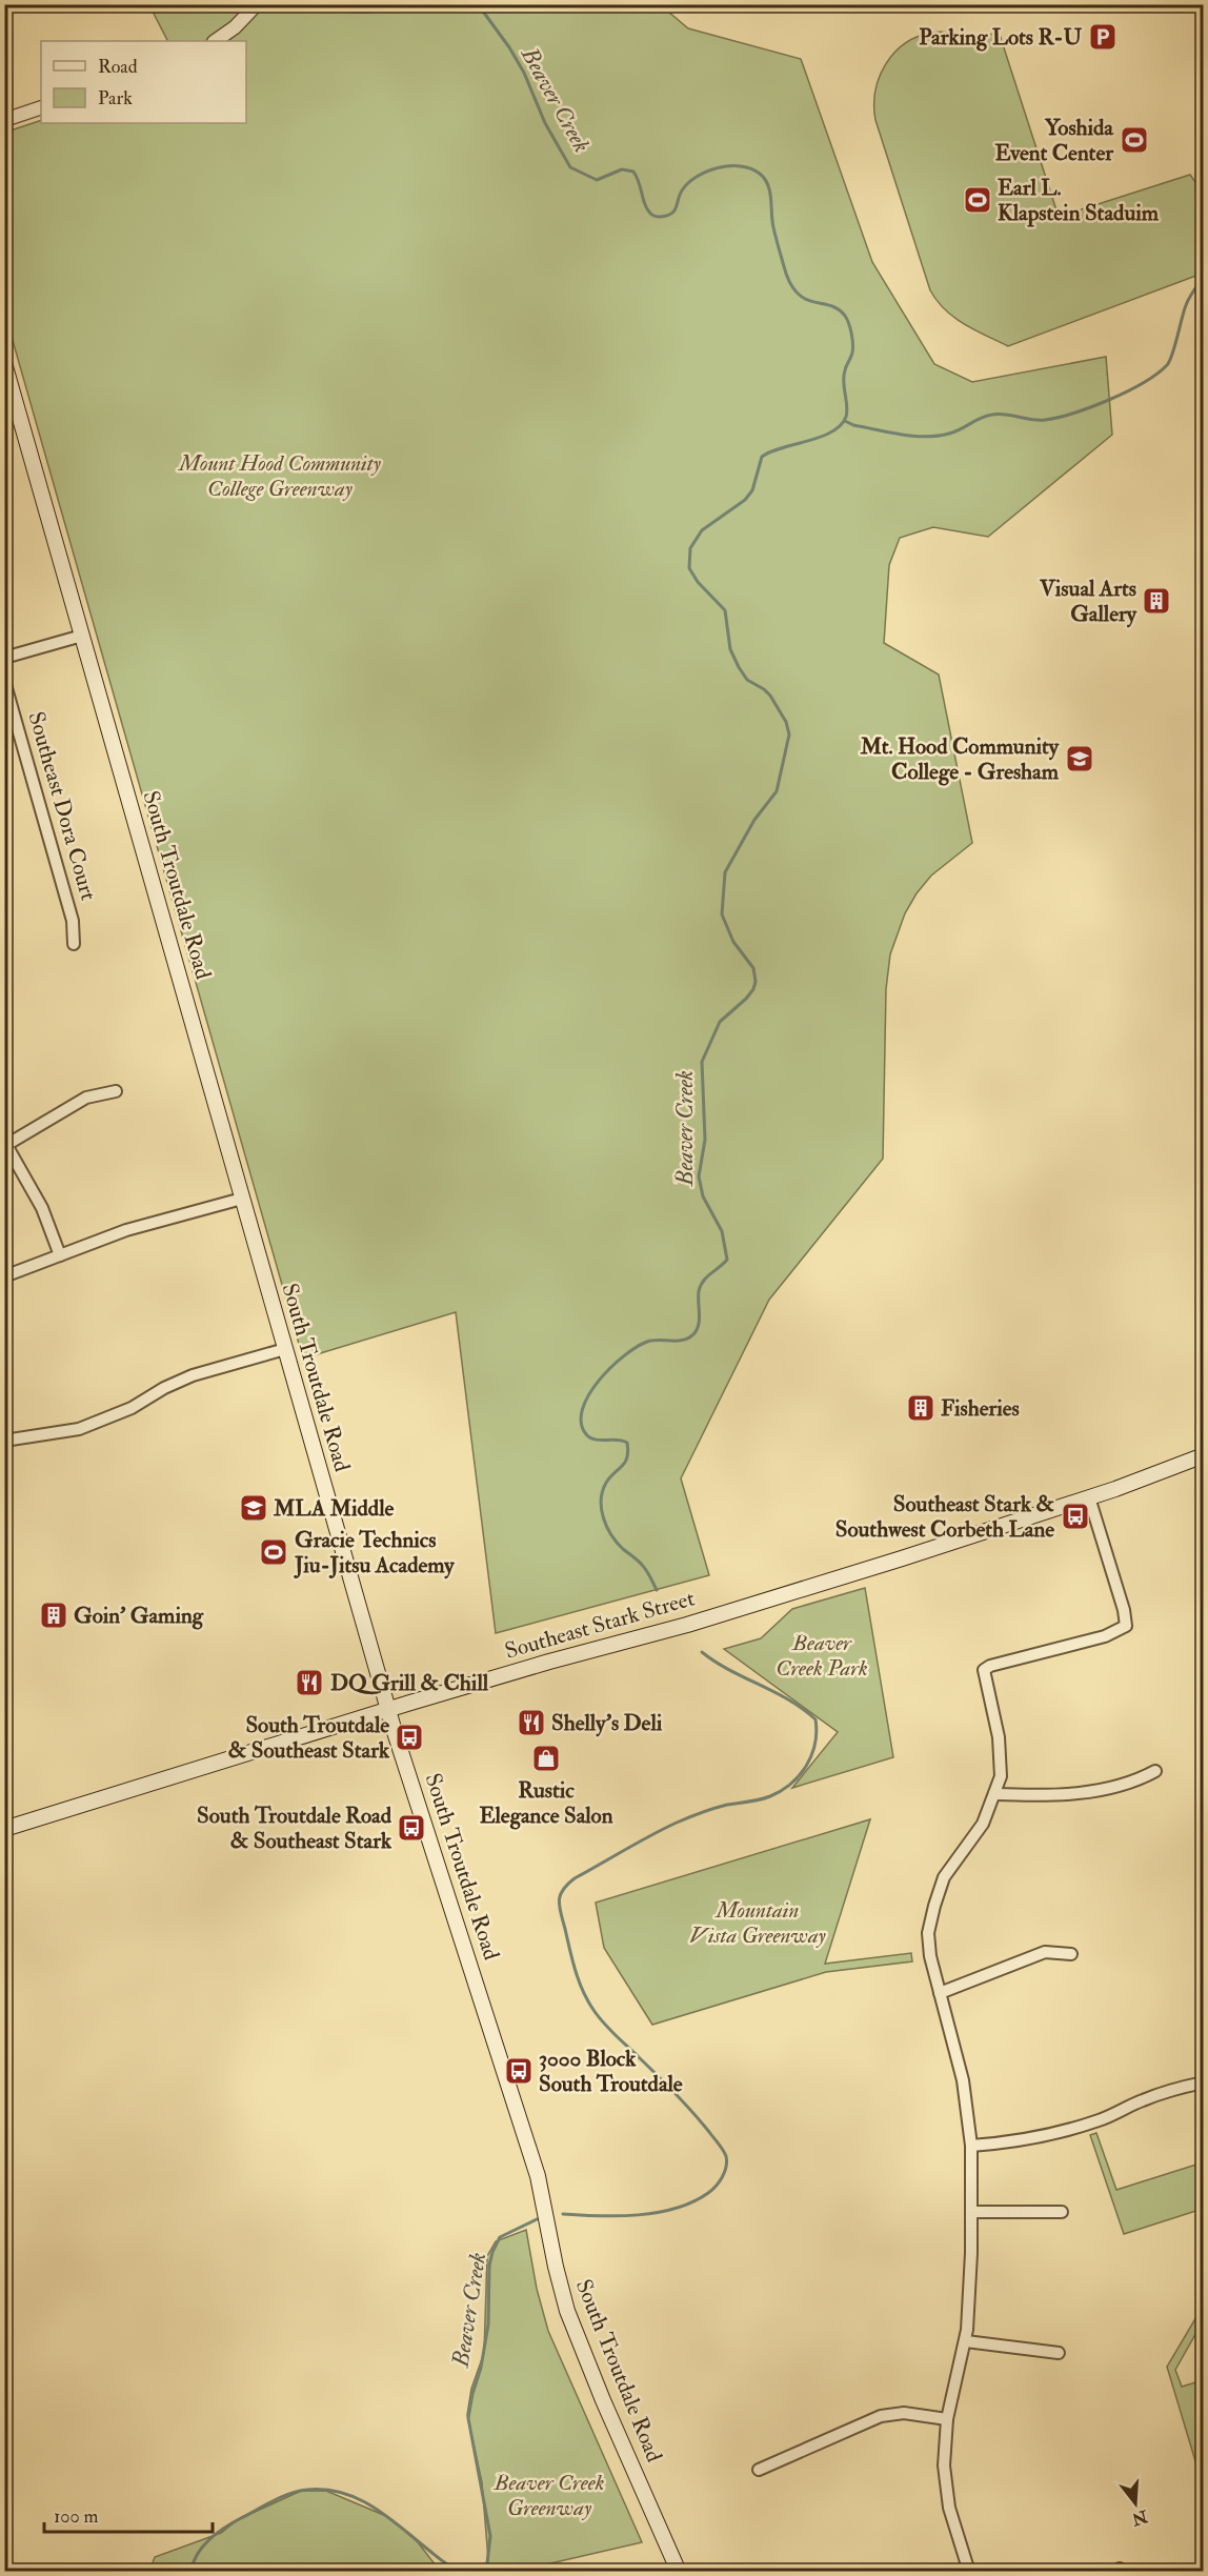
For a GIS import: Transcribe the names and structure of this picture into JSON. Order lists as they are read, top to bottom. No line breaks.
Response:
{"streets":{"main road":["South Troutdale Road","Southeast Stark Street"],"street":["Southeast Dora Court"]},"crossings":[["South Troutdale Road","Southeast Stark Street"]],"water":["Beaver Creek"],"parks":["Mount Hood Community College Greenway","Beaver Creek Park","Mountain Vista Greenway","Beaver Creek Greenway"],"places":{"parking":["Parking Lots R-U"],"sports":["Yoshida Event Center","Earl L. Klapstein Staduim","Gracie Technics Jiu-Jitsu Academy"],"building":["Visual Arts Gallery","Fisheries","Goin' Gaming"],"school or university":["Mt. Hood Community College - Gresham","MLA Middle"],"bus stop":["Southeast Stark & Southwest Corbeth Lane","South Troutdale & Southeast Stark","South Troutdale Road & Southeast Stark","3000 Block South Troutdale"],"restaurant":["DQ Grill & Chill","Shelly's Deli"],"shop":["Rustic Elegance Salon"]},"legend":["Road","Park"],"scale_bar":"100 m","north":"bottom"}
